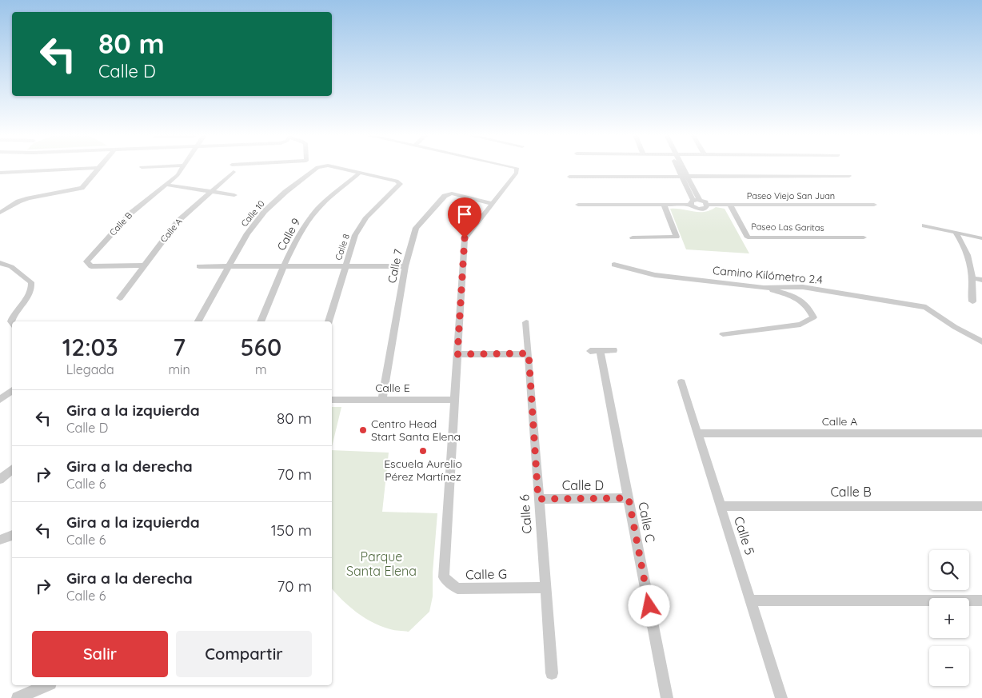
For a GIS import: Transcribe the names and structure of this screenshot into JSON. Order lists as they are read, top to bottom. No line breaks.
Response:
{"streets":{"street":["Paseo Viejo San Juan","Calle 10","Calle B","Paseo Las Garitas","Calle A","Calle 9","Calle 8","Calle 7","Camino Kilómetro 2.4","Calle E","Calle D","Calle 6","Calle C","Calle 5","Calle G"]},"crossings":[["Paseo Viejo San Juan","Paseo Las Garitas"],["Calle 10","Calle 9"],["Calle 10","Calle 8"],["Calle B","Calle A"],["Calle B","Calle 5"],["Calle A","Calle 5"],["Calle 9","Calle 8"],["Calle 7","Calle E"],["Calle E","Calle G"],["Calle D","Calle 6"],["Calle D","Calle C"],["Calle 6","Calle G"]],"parks":["Parque Santa Elena"],"places":["Centro Head Start Santa Elena","Escuela Aurelio Pérez Martínez"],"page":{"turn":["80 m","Calle D"],"eta":["12:03","Llegada","7","min","560","m"],"list":[{"name":"Gira a la izquierda","note":"Calle D","value":"80 m"},{"name":"Gira a la derecha","note":"Calle 6","value":"70 m"},{"name":"Gira a la izquierda","note":"Calle 6","value":"150 m"},{"name":"Gira a la derecha","note":"Calle 6","value":"70 m"}],"map_buttons":["+","−"],"buttons":["Salir","Compartir"]}}
